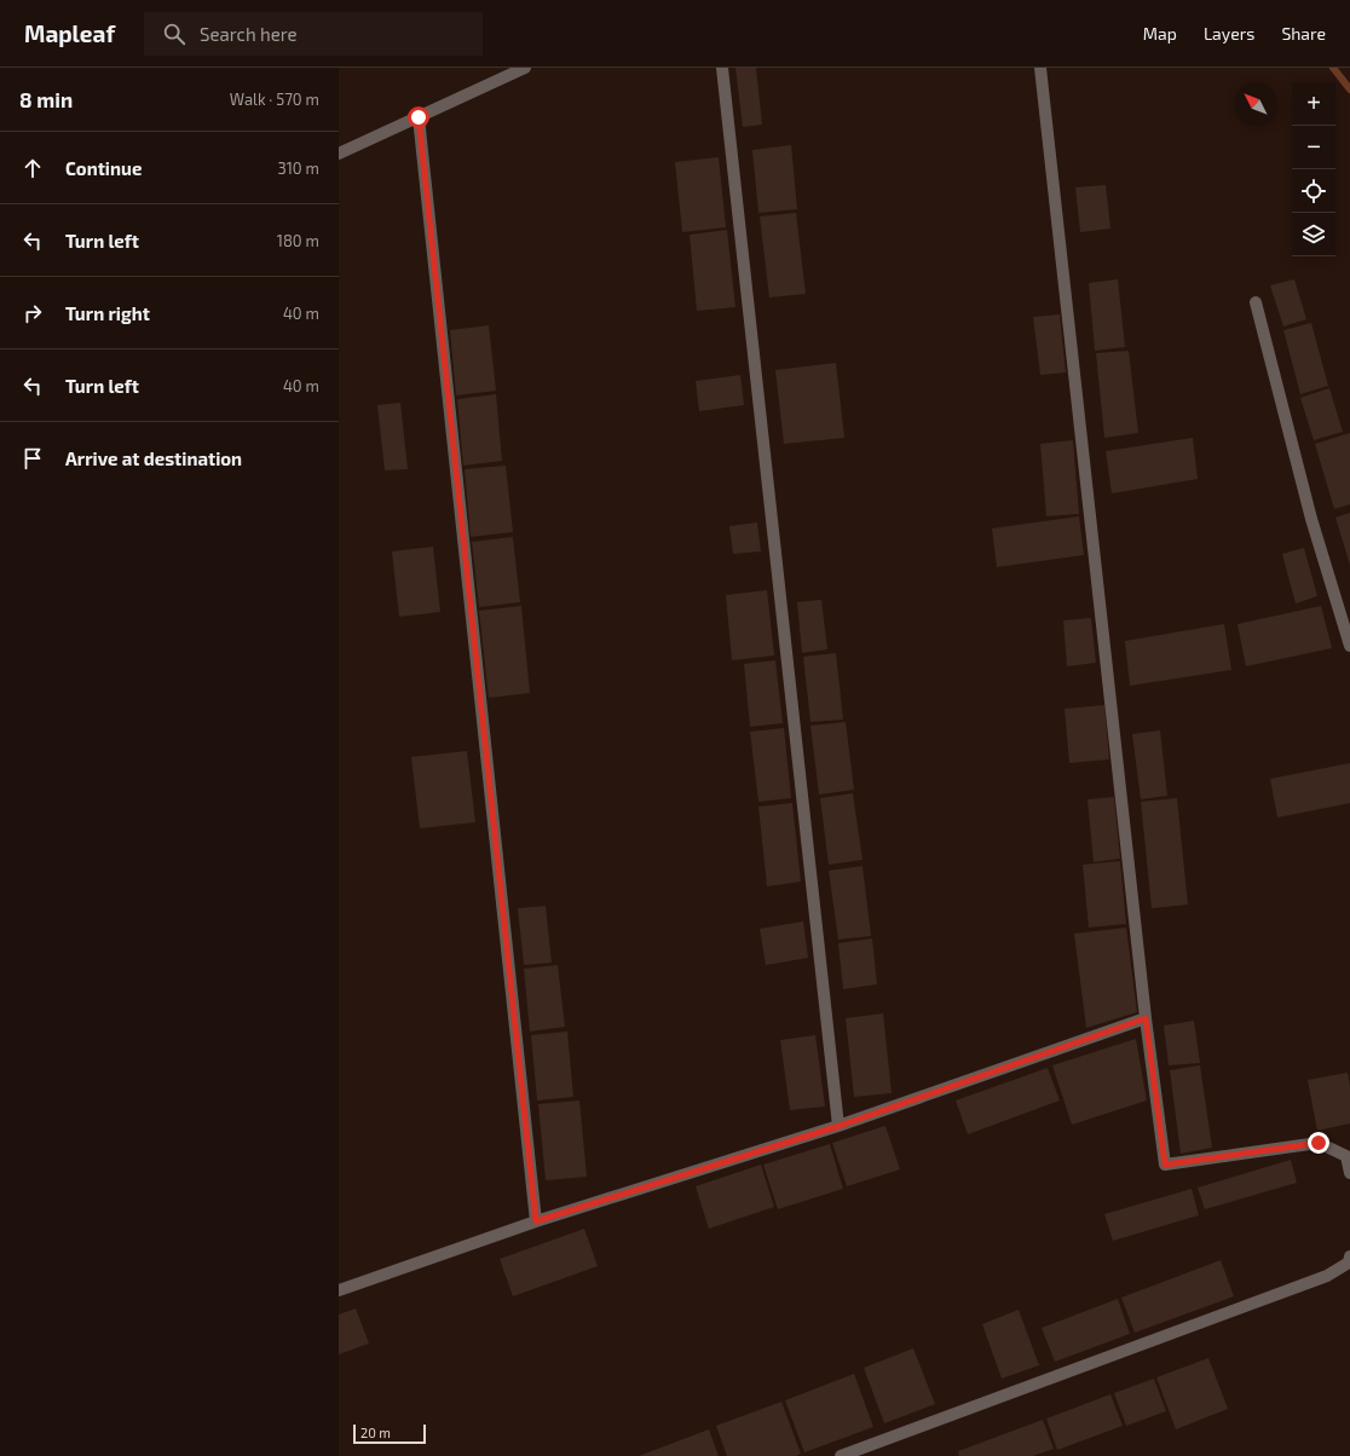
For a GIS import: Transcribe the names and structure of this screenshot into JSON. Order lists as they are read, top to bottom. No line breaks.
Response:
{"scale_bar":"20 m","north":"top left","page":{"header":"Mapleaf","search":"Search here","nav":["Map","Layers","Share"],"heading":["8 min","Walk · 570 m"],"map_buttons":["+","−"],"list":[["Continue","310 m"],["Turn left","180 m"],["Turn right","40 m"],["Turn left","40 m"],"Arrive at destination"],"scale":"20 m"}}
